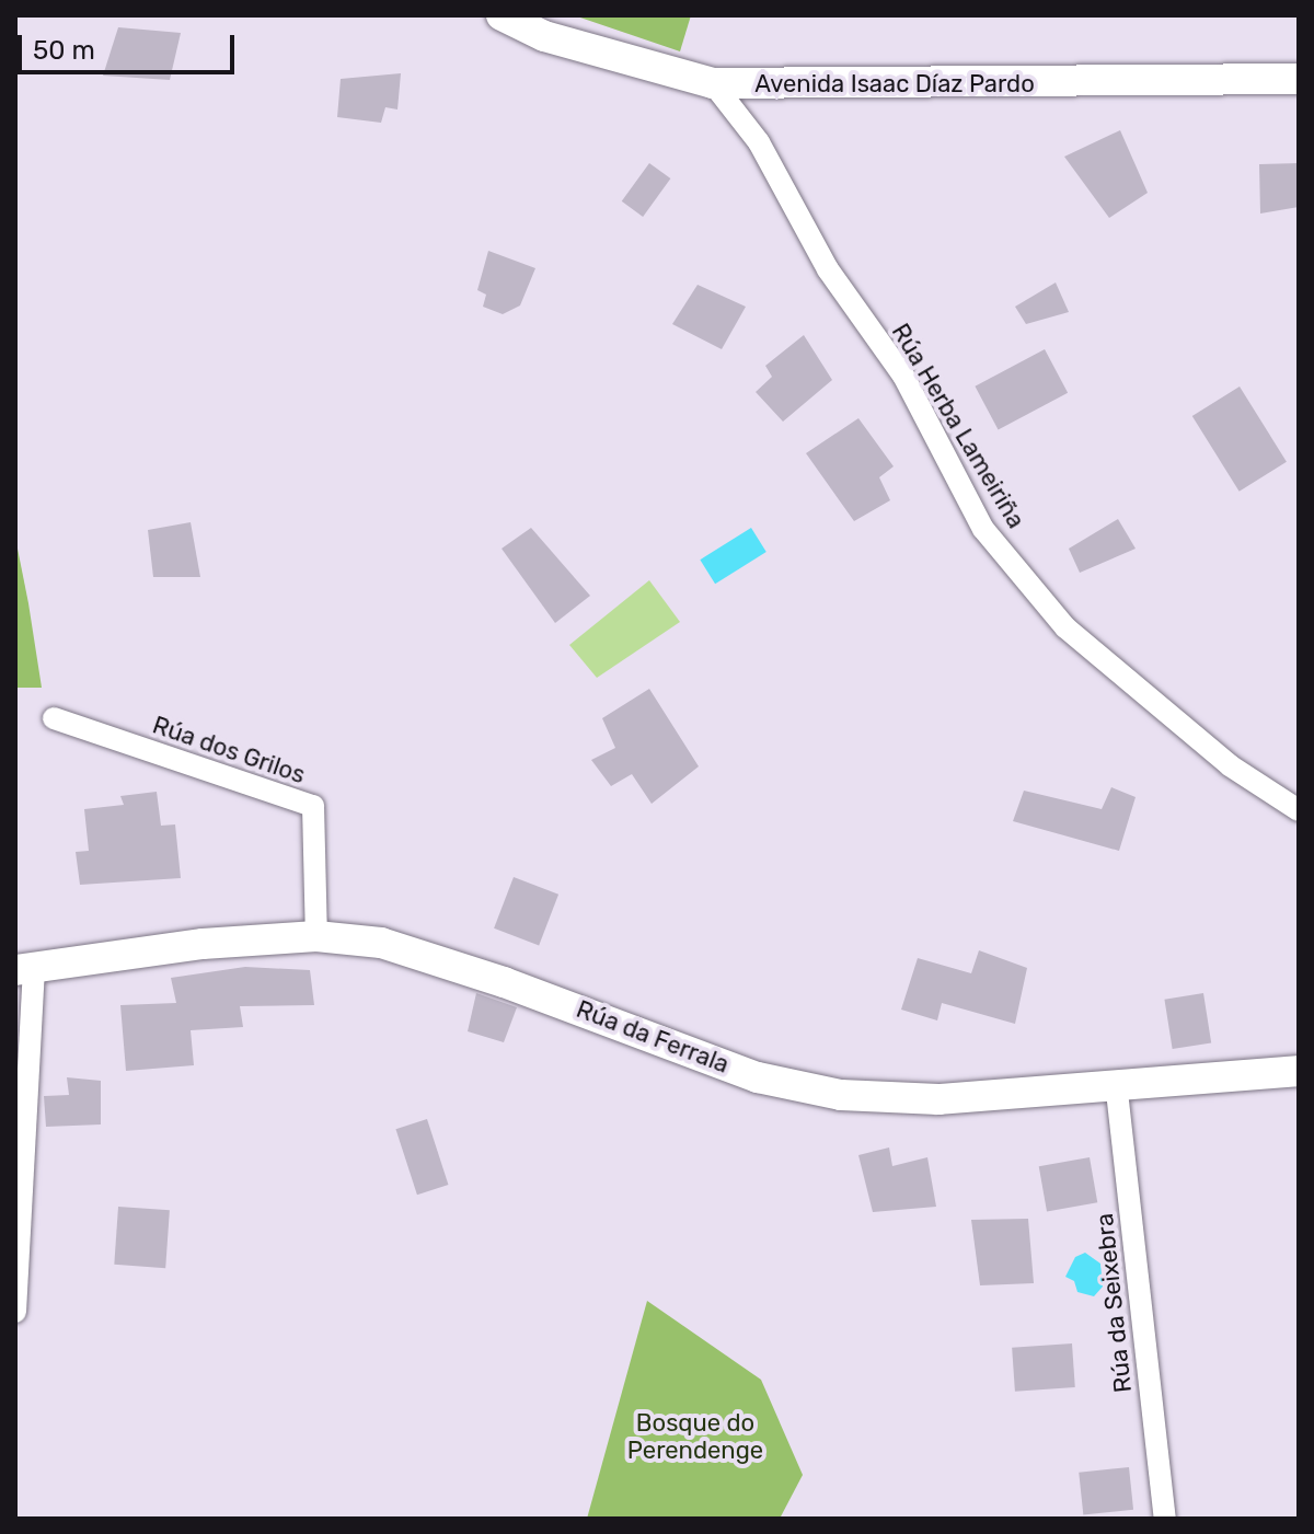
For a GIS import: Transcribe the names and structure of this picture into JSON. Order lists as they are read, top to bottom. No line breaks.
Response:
{"streets":{"street":["Avenida Isaac Díaz Pardo","Rúa Herba Lameiriña","Rúa dos Grilos","Rúa da Ferrala","Rúa da Seixebra"]},"crossings":[["Avenida Isaac Díaz Pardo","Rúa Herba Lameiriña"],["Rúa dos Grilos","Rúa da Ferrala"],["Rúa da Ferrala","Rúa da Seixebra"]],"parks":["Bosque do Perendenge"],"scale_bar":"50 m"}
